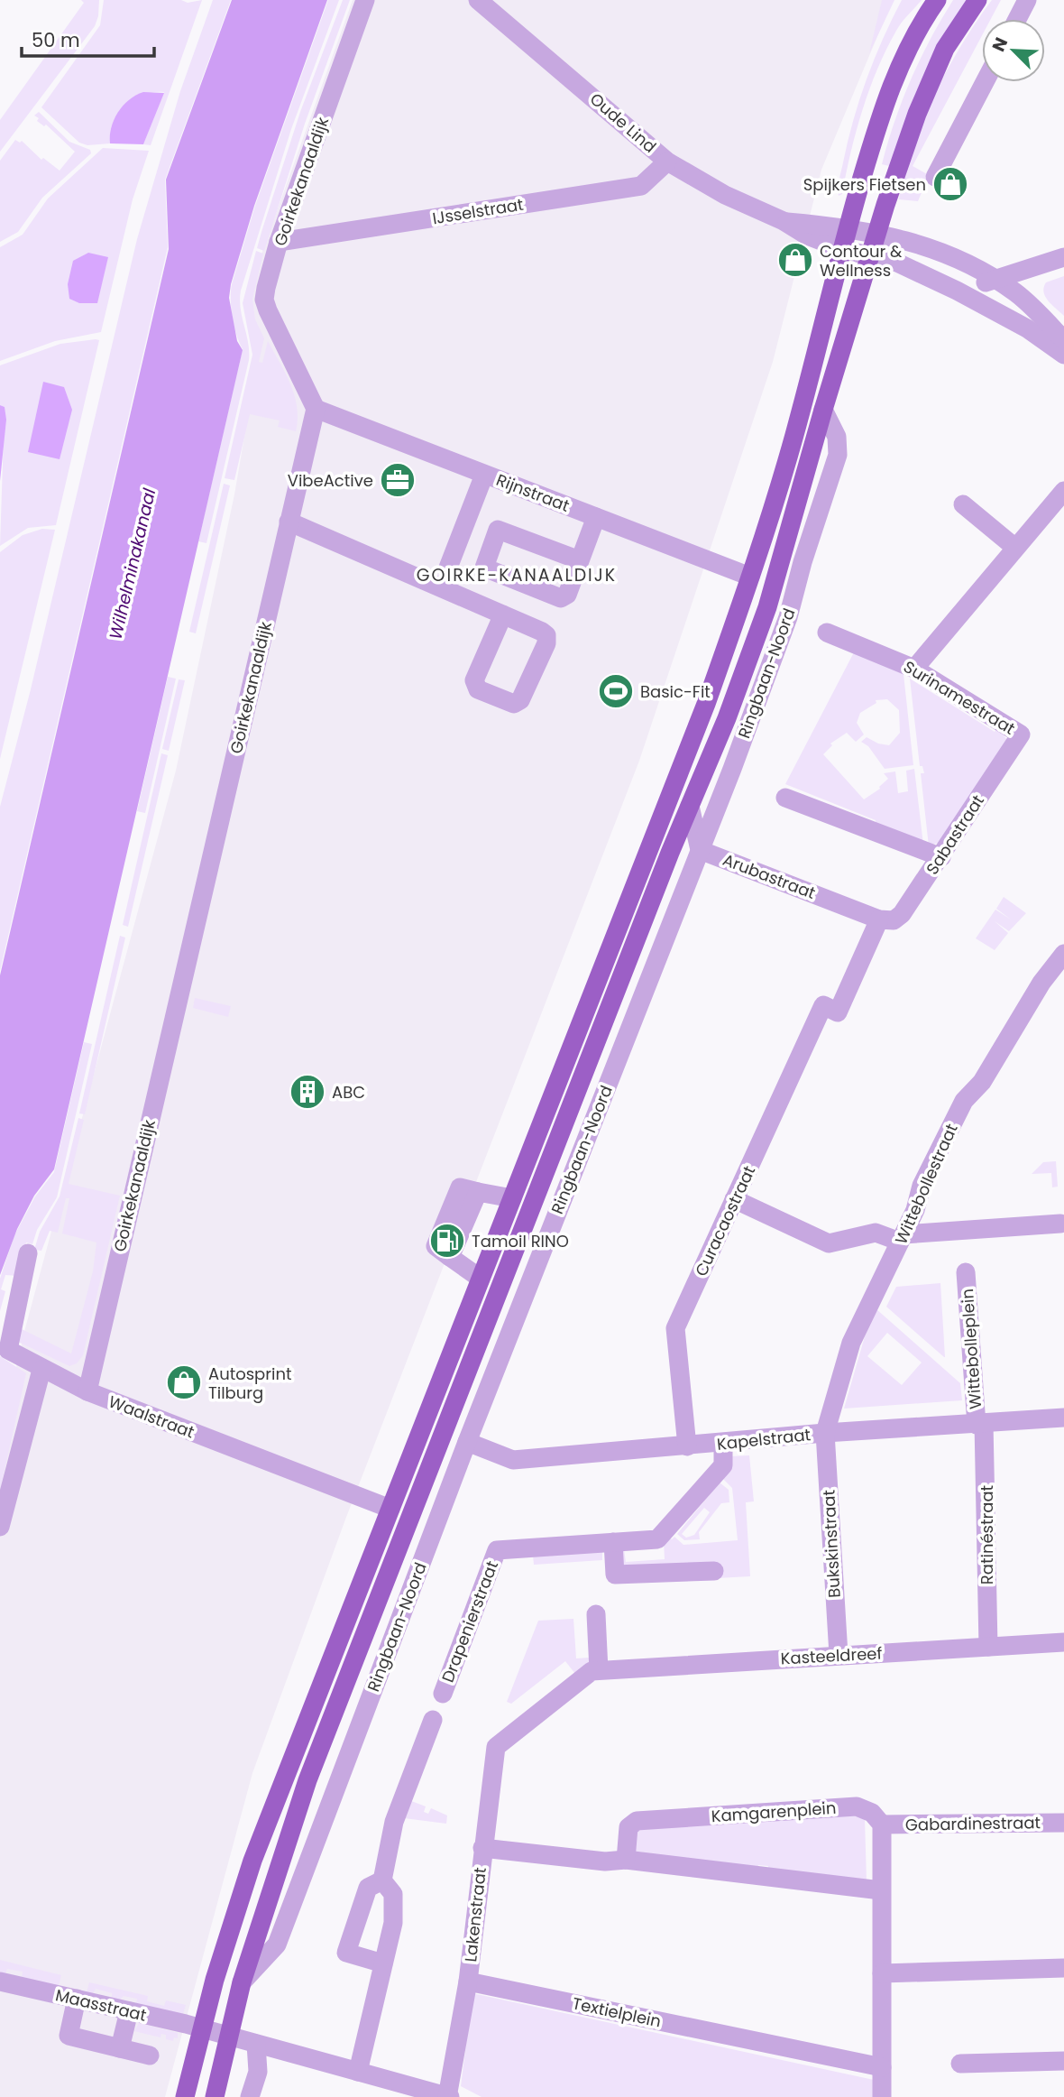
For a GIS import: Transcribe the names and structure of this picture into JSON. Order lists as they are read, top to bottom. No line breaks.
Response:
{"streets":{"main road":["Ringbaan-Noord"],"street":["Oude Lind","Goirkekanaaldijk","IJsselstraat","Rijnstraat","Surinamestraat","Sabastraat","Arubastraat","Wittebollestraat","Curacaostraat","Wittebolleplein","Waalstraat","Kapelstraat","Ratinéstraat","Bukskinstraat","Drapenierstraat","Kasteeldreef","Kamgarenplein","Gabardinestraat","Lakenstraat","Maasstraat","Textielplein"]},"crossings":[["Oude Lind","IJsselstraat"],["Oude Lind","Ringbaan-Noord"],["Goirkekanaaldijk","IJsselstraat"],["Goirkekanaaldijk","Rijnstraat"],["Goirkekanaaldijk","Waalstraat"],["Rijnstraat","Ringbaan-Noord"],["Ringbaan-Noord","Arubastraat"],["Ringbaan-Noord","Kapelstraat"],["Ringbaan-Noord","Maasstraat"],["Surinamestraat","Sabastraat"],["Sabastraat","Arubastraat"],["Sabastraat","Curacaostraat"],["Arubastraat","Curacaostraat"],["Wittebollestraat","Kapelstraat"],["Wittebollestraat","Bukskinstraat"],["Curacaostraat","Kapelstraat"],["Wittebolleplein","Kapelstraat"],["Wittebolleplein","Ratinéstraat"],["Kapelstraat","Ratinéstraat"],["Kapelstraat","Bukskinstraat"],["Ratinéstraat","Kasteeldreef"],["Bukskinstraat","Kasteeldreef"],["Kasteeldreef","Lakenstraat"],["Kamgarenplein","Gabardinestraat"],["Lakenstraat","Textielplein"]],"districts":["GOIRKE-KANAALDIJK"],"water":["Wilhelminakanaal"],"places":{"shop":["Spijkers Fietsen","Contour & Wellness","Autosprint Tilburg"],"office":["VibeActive"],"sports":["Basic-Fit"],"building":["ABC"],"fuel station":["Tamoil RINO"]},"scale_bar":"50 m","north":"top left"}
